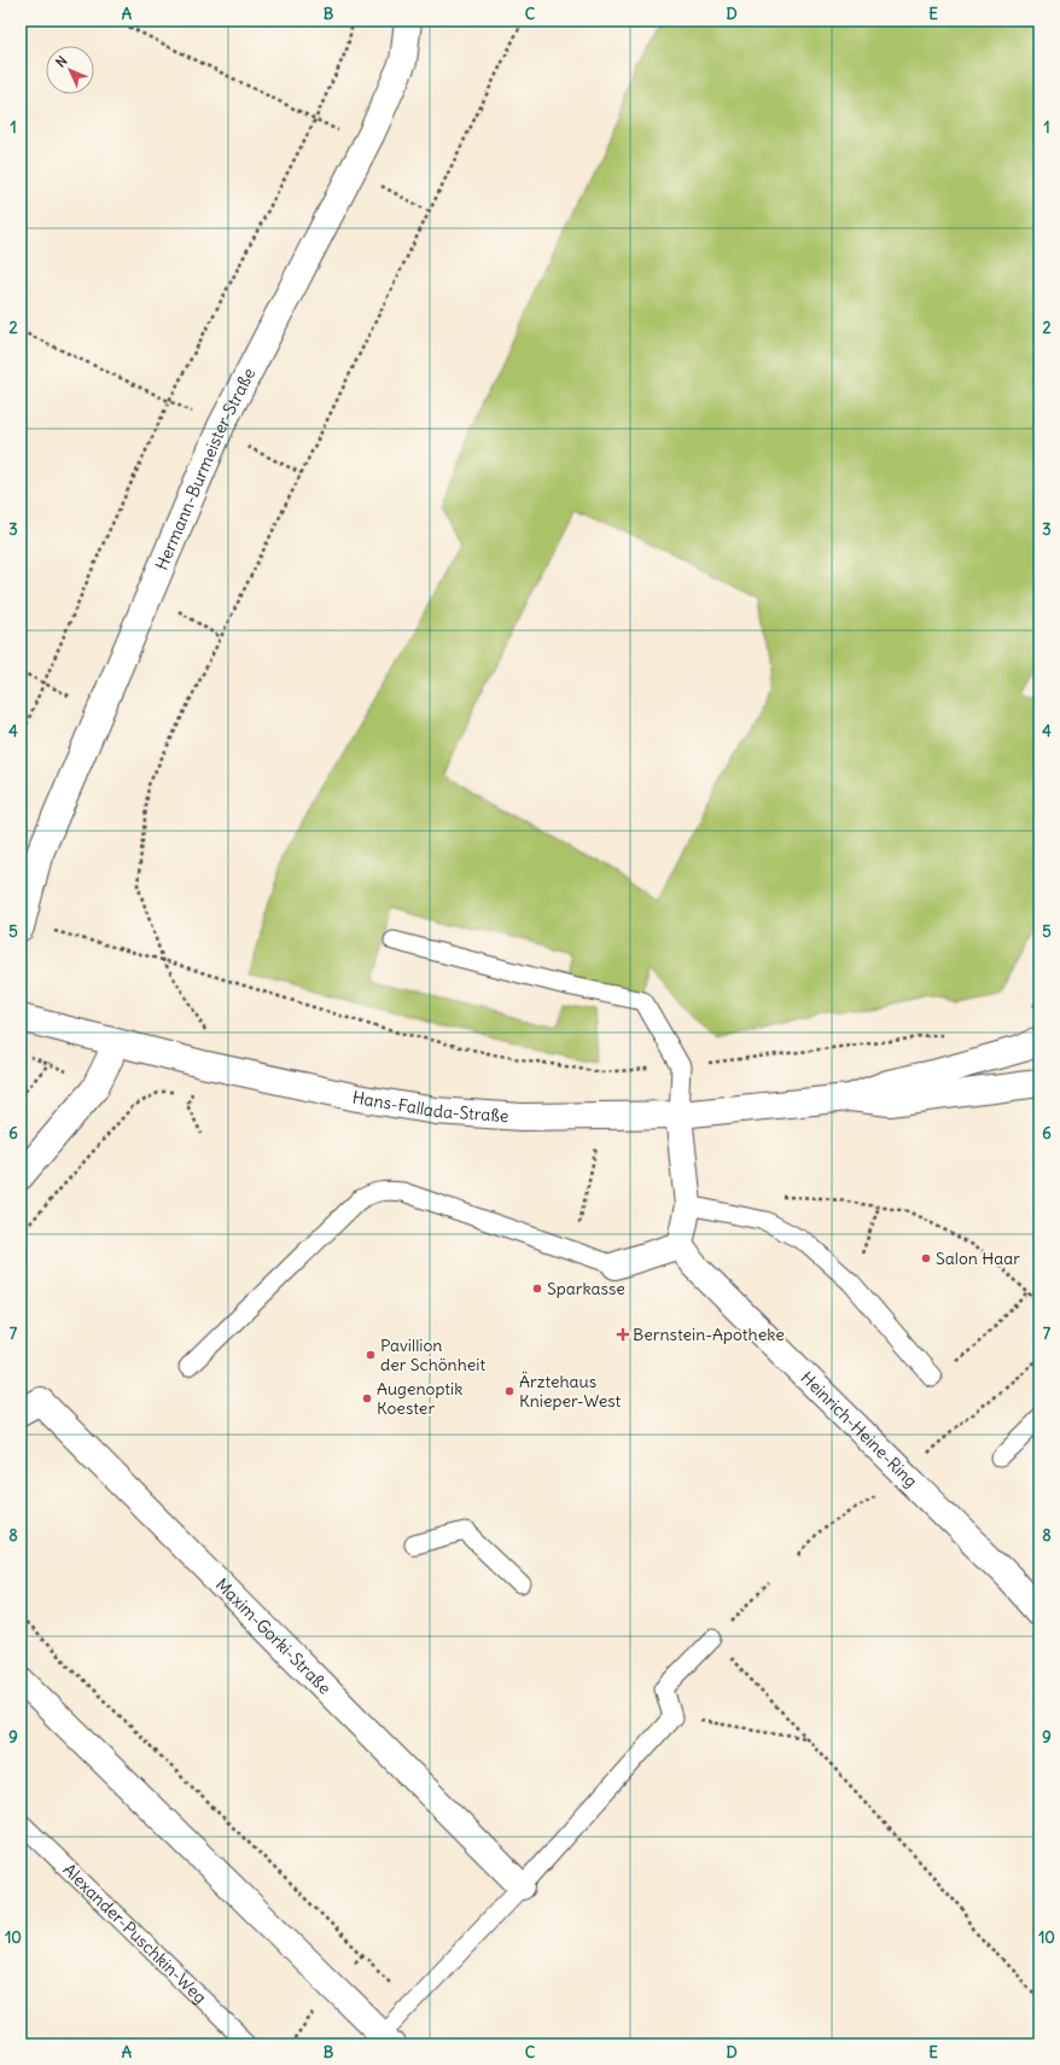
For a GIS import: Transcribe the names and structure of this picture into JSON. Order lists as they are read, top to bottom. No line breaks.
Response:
{"streets":{"street":["Hermann-Burmeister-Straße","Hans-Fallada-Straße","Heinrich-Heine-Ring","Maxim-Gorki-Straße"],"lane":["Alexander-Puschkin-Weg"]},"places":{"other":["Salon Haar","Sparkasse","Pavillion der Schönheit","Ärztehaus Knieper-West","Augenoptik Koester"],"health":["Bernstein-Apotheke"]},"north":"top left","grid":{"columns":["A","B","C","D","E"],"rows":["1","2","3","4","5","6","7","8","9","10"]}}
